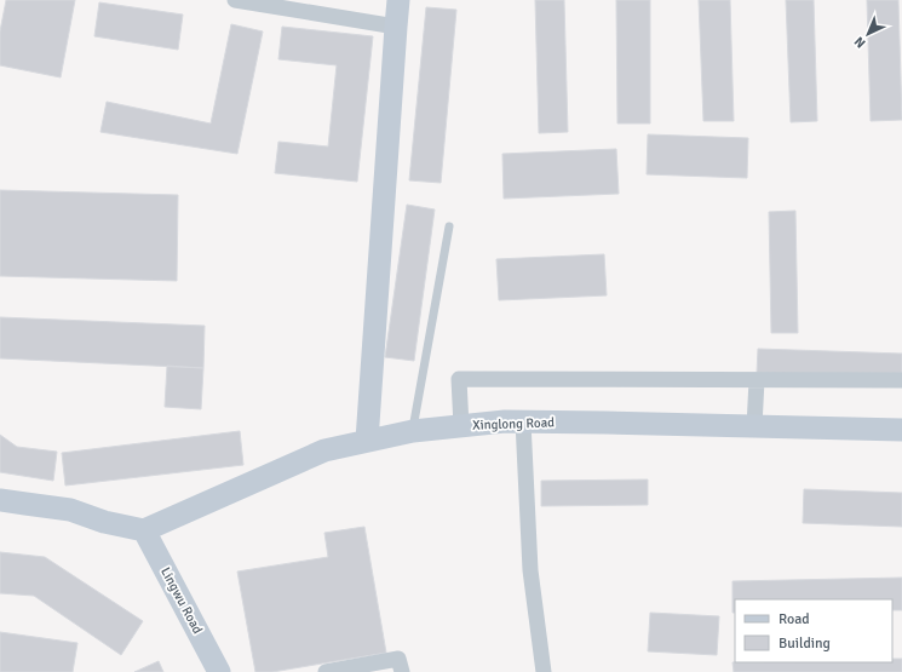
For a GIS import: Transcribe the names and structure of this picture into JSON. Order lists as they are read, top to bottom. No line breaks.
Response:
{"streets":{"main road":["Xinglong Road","Lingwu Road"]},"crossings":[["Xinglong Road","Lingwu Road"]],"legend":["Road","Building"],"north":"bottom left"}
